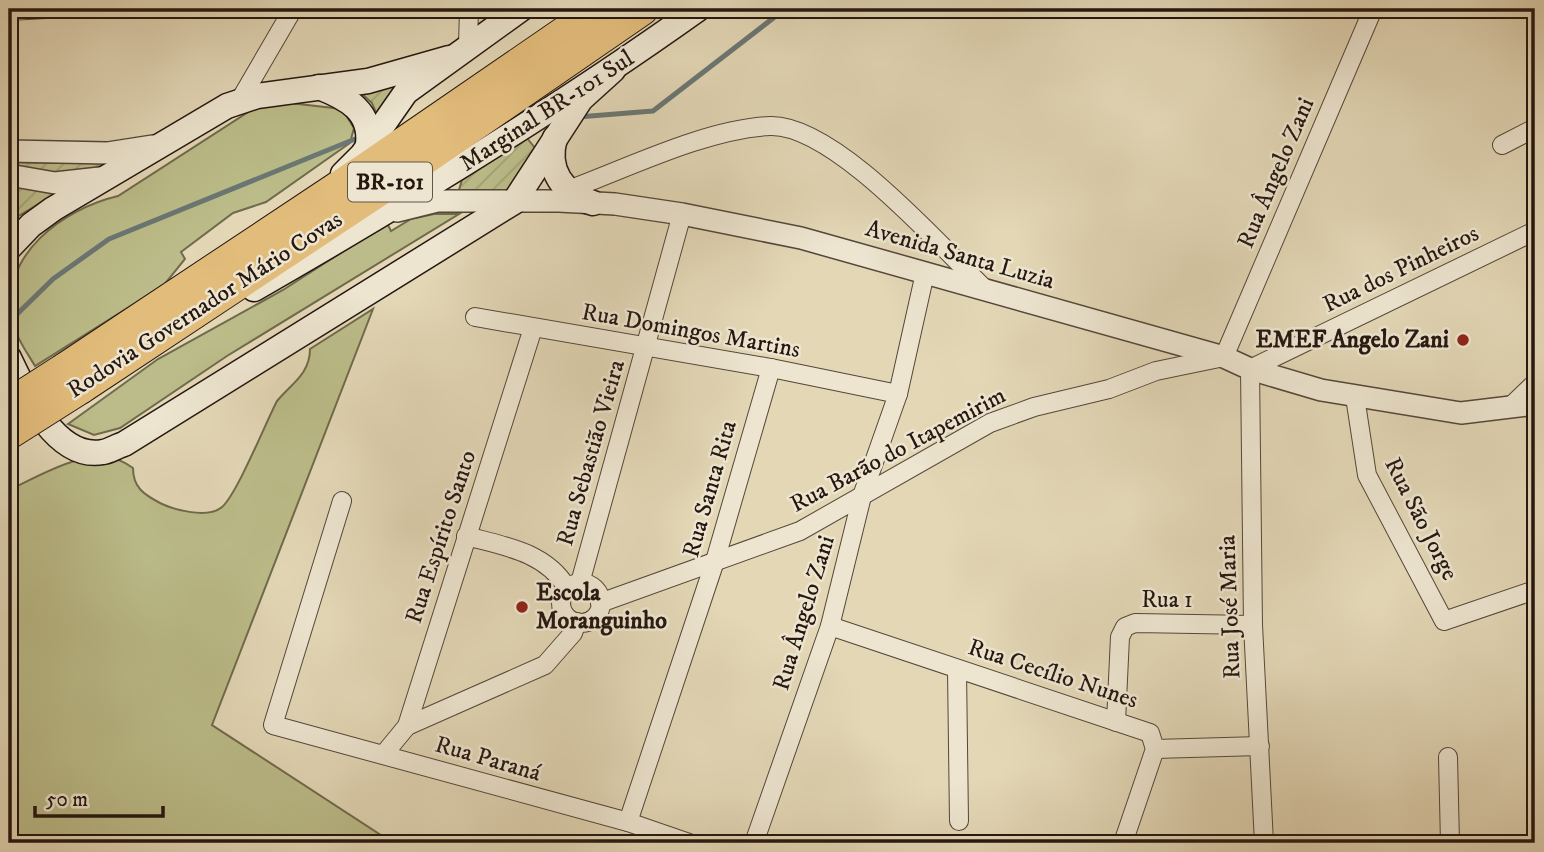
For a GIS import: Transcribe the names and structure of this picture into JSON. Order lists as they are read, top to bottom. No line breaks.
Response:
{"streets":{"highway":["BR-101","Rodovia Governador Mário Covas"],"main road":["Marginal BR-101 Sul"],"street":["Rua Ângelo Zani","Avenida Santa Luzia","Rua dos Pinheiros","Rua Domingos Martins","Rua Barão do Itapemirim","Rua Sebastião Vieira","Rua Santa Rita","Rua São Jorge","Rua Espírito Santo","Rua 1","Rua José Maria","Rua Cecílio Nunes","Rua Paraná"]},"crossings":[["Marginal BR-101 Sul","Avenida Santa Luzia"],["Marginal BR-101 Sul","Rodovia Governador Mário Covas"],["Rua Ângelo Zani","Avenida Santa Luzia"],["Rua Ângelo Zani","Rua Domingos Martins"],["Rua Ângelo Zani","Rua Barão do Itapemirim"],["Rua Ângelo Zani","Rua Cecílio Nunes"],["Avenida Santa Luzia","Rua dos Pinheiros"],["Avenida Santa Luzia","Rua Barão do Itapemirim"],["Avenida Santa Luzia","Rua Sebastião Vieira"],["Avenida Santa Luzia","Rua São Jorge"],["Avenida Santa Luzia","Rua José Maria"],["Rua dos Pinheiros","Rua José Maria"],["Rua Domingos Martins","Rua Sebastião Vieira"],["Rua Domingos Martins","Rua Santa Rita"],["Rua Domingos Martins","Rua Espírito Santo"],["Rua Barão do Itapemirim","Rua Sebastião Vieira"],["Rua Barão do Itapemirim","Rua Santa Rita"],["Rua Sebastião Vieira","Rua Espírito Santo"],["Rua Santa Rita","Rua Paraná"],["Rua Espírito Santo","Rua Paraná"],["Rua 1","Rua José Maria"],["Rua 1","Rua Cecílio Nunes"]],"places":["EMEF Angelo Zani","Escola Moranguinho"],"scale_bar":"50 m"}
